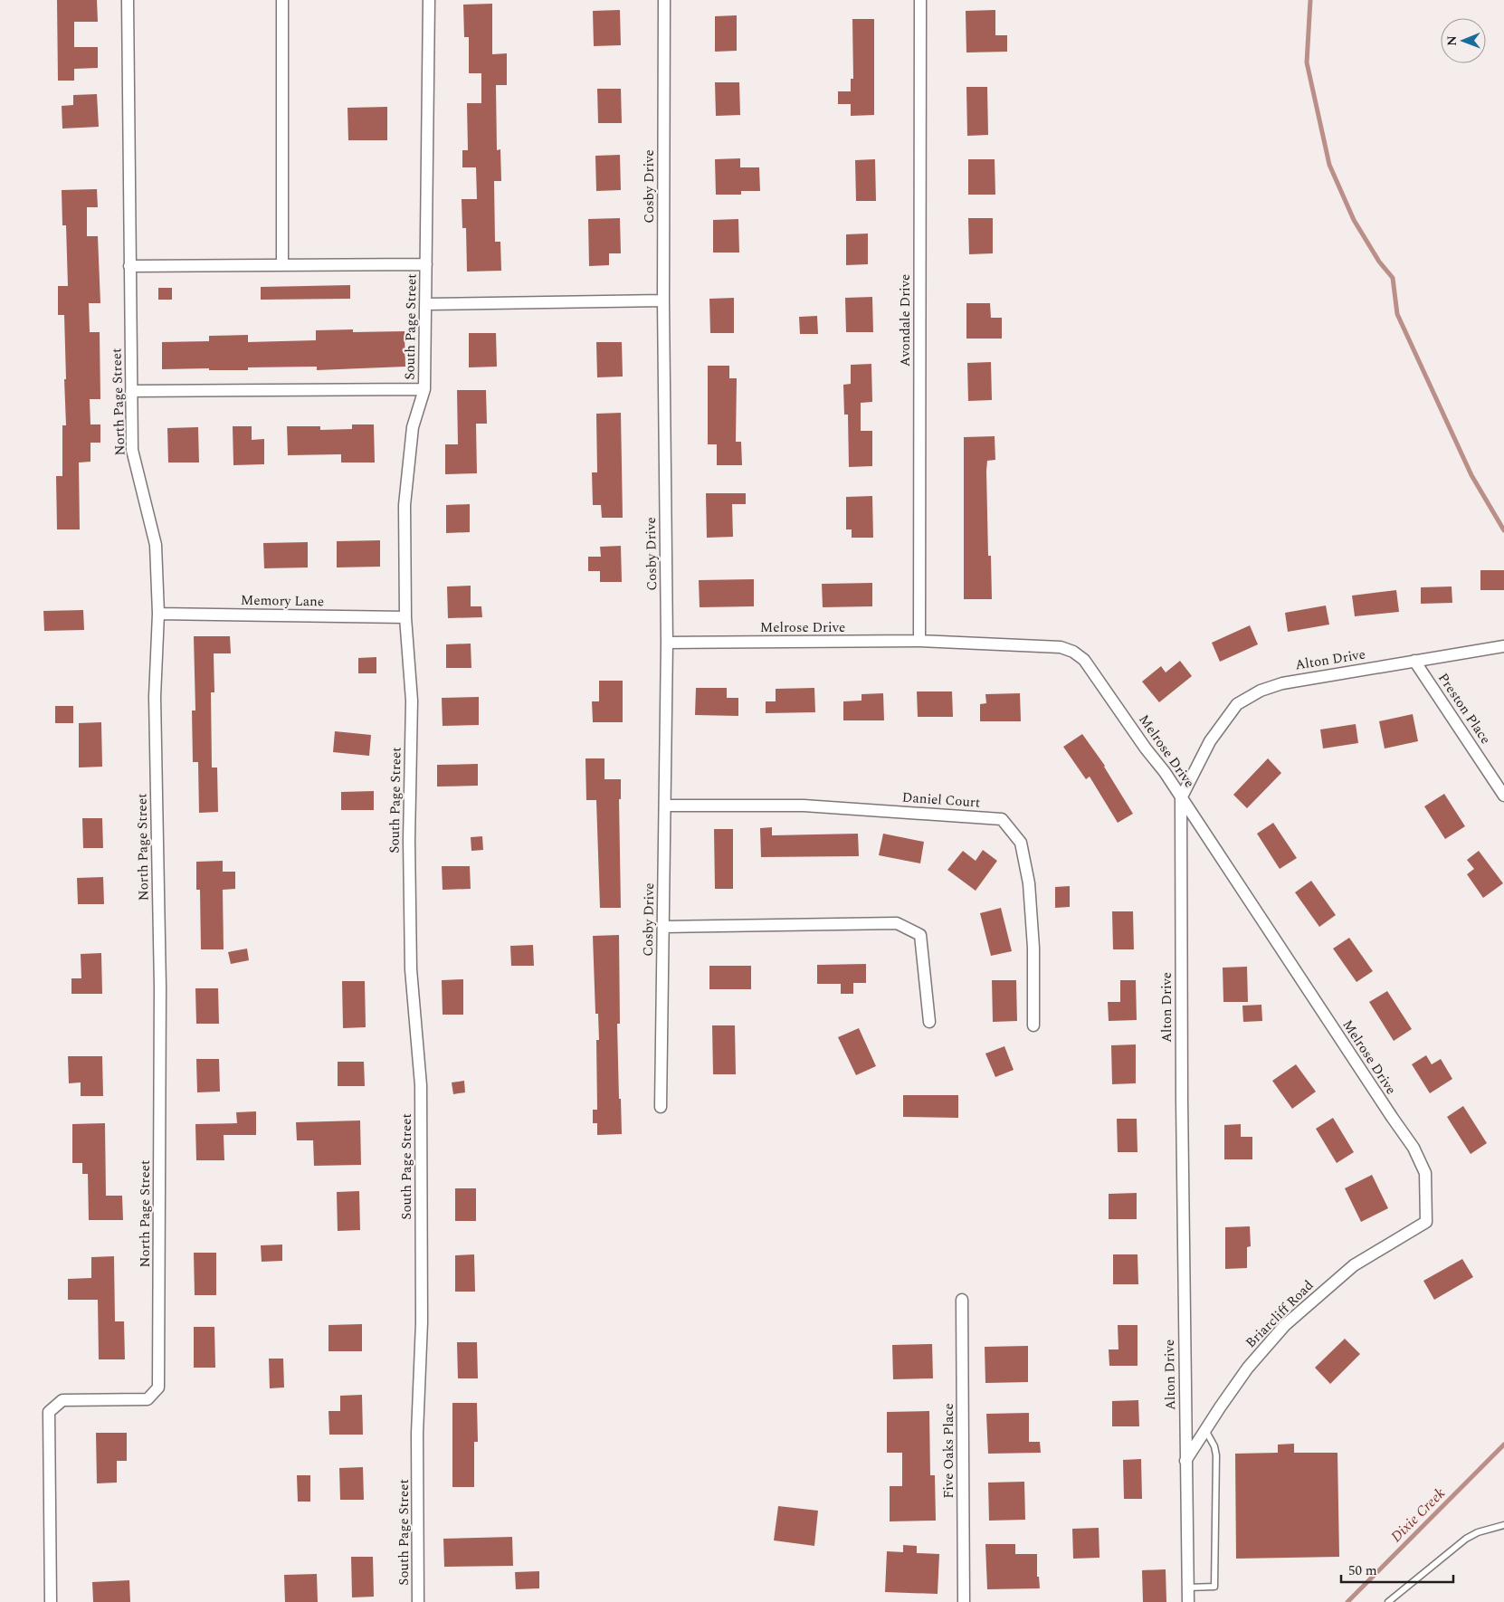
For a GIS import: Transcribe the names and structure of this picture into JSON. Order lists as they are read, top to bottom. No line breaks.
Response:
{"streets":{"street":["Cosby Drive","Avondale Drive","South Page Street","North Page Street","Memory Lane","Melrose Drive","Alton Drive","Preston Place","Daniel Court","Briarcliff Road","Five Oaks Place"]},"crossings":[["Cosby Drive","Melrose Drive"],["Cosby Drive","Daniel Court"],["Avondale Drive","Melrose Drive"],["South Page Street","Memory Lane"],["North Page Street","Memory Lane"],["Melrose Drive","Alton Drive"],["Melrose Drive","Briarcliff Road"],["Alton Drive","Preston Place"],["Alton Drive","Briarcliff Road"]],"water":["Dixie Creek"],"scale_bar":"50 m","north":"left"}
